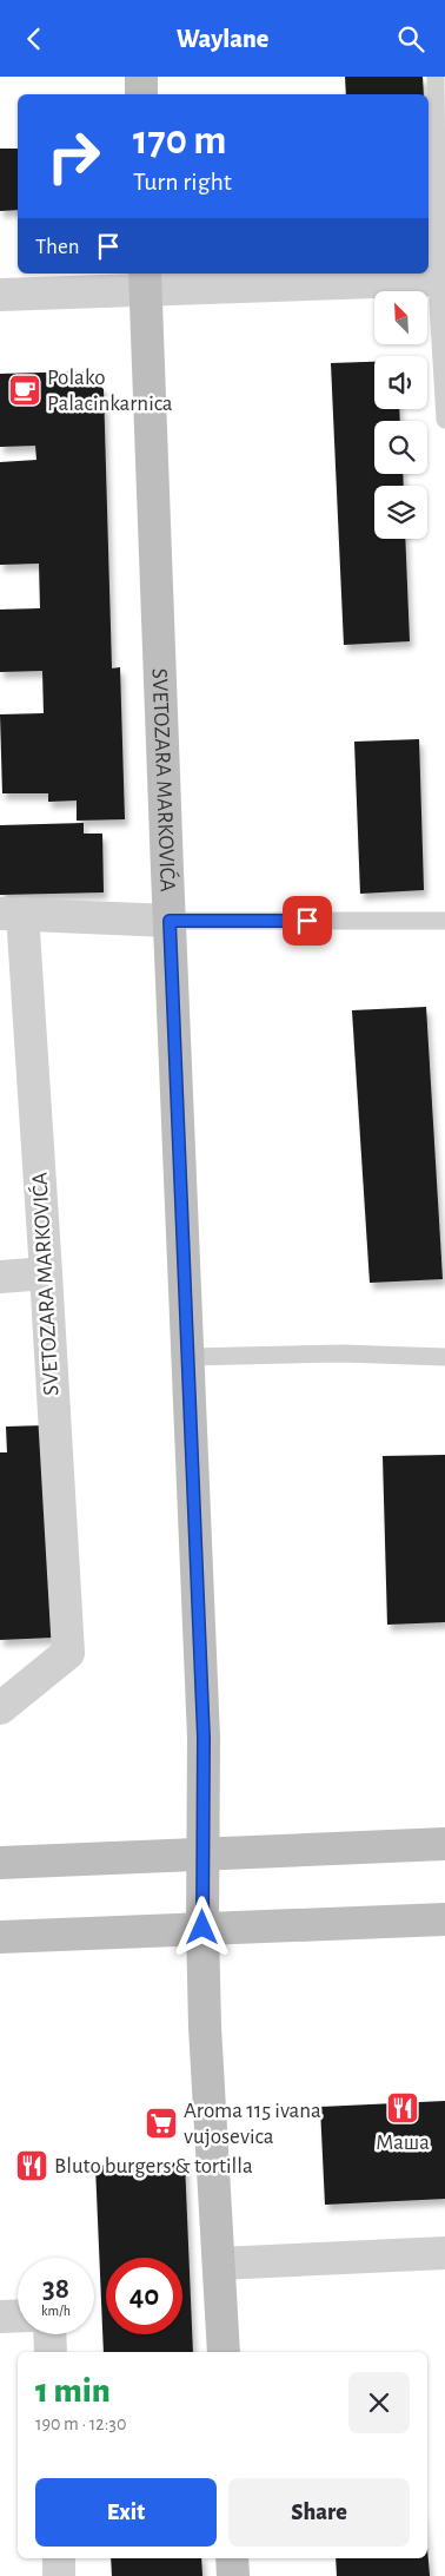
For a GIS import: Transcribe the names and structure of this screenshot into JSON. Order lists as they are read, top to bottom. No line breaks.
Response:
{"streets":{"street":["SVETOZARA MARKOVIĆA"]},"places":{"cafe":["Polako Palacinkarnica"],"restaurant":["Маша","Bluto burgers & tortilla"],"supermarket":["Aroma 115 ivana vujosevica"]},"north":"top left","page":{"header":"Waylane","turn":["170 m","Turn right"],"then":"Then","speed":"38 km/h","limit":"40","heading":["1 min","190 m · 12:30"],"buttons":["Exit","Share"]}}
